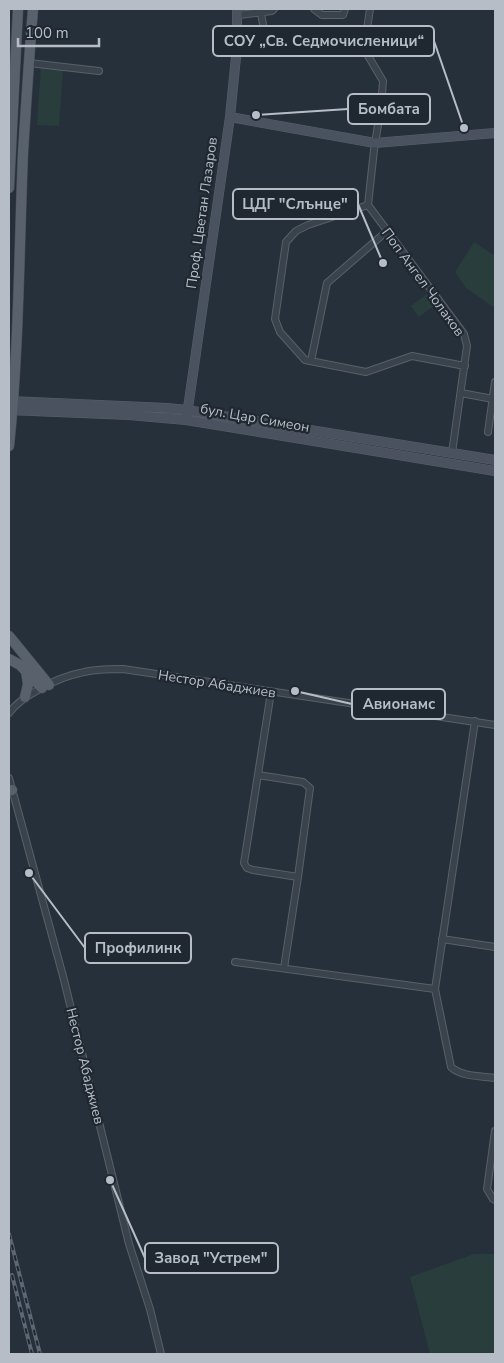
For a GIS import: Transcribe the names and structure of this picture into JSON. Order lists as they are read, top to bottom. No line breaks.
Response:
{"streets":{"main road":["Проф. Цветан Лазаров","бул. Цар Симеон"],"street":["Поп Ангел Чолаков","Нестор Абаджиев"]},"crossings":[["Проф. Цветан Лазаров","бул. Цар Симеон"],["Поп Ангел Чолаков","бул. Цар Симеон"]],"places":["Бомбата","СОУ „Св. Седмочисленици“","ЦДГ \"Слънце\"","Авионамс","Профилинк","Завод \"Устрем\""],"scale_bar":"100 m"}
